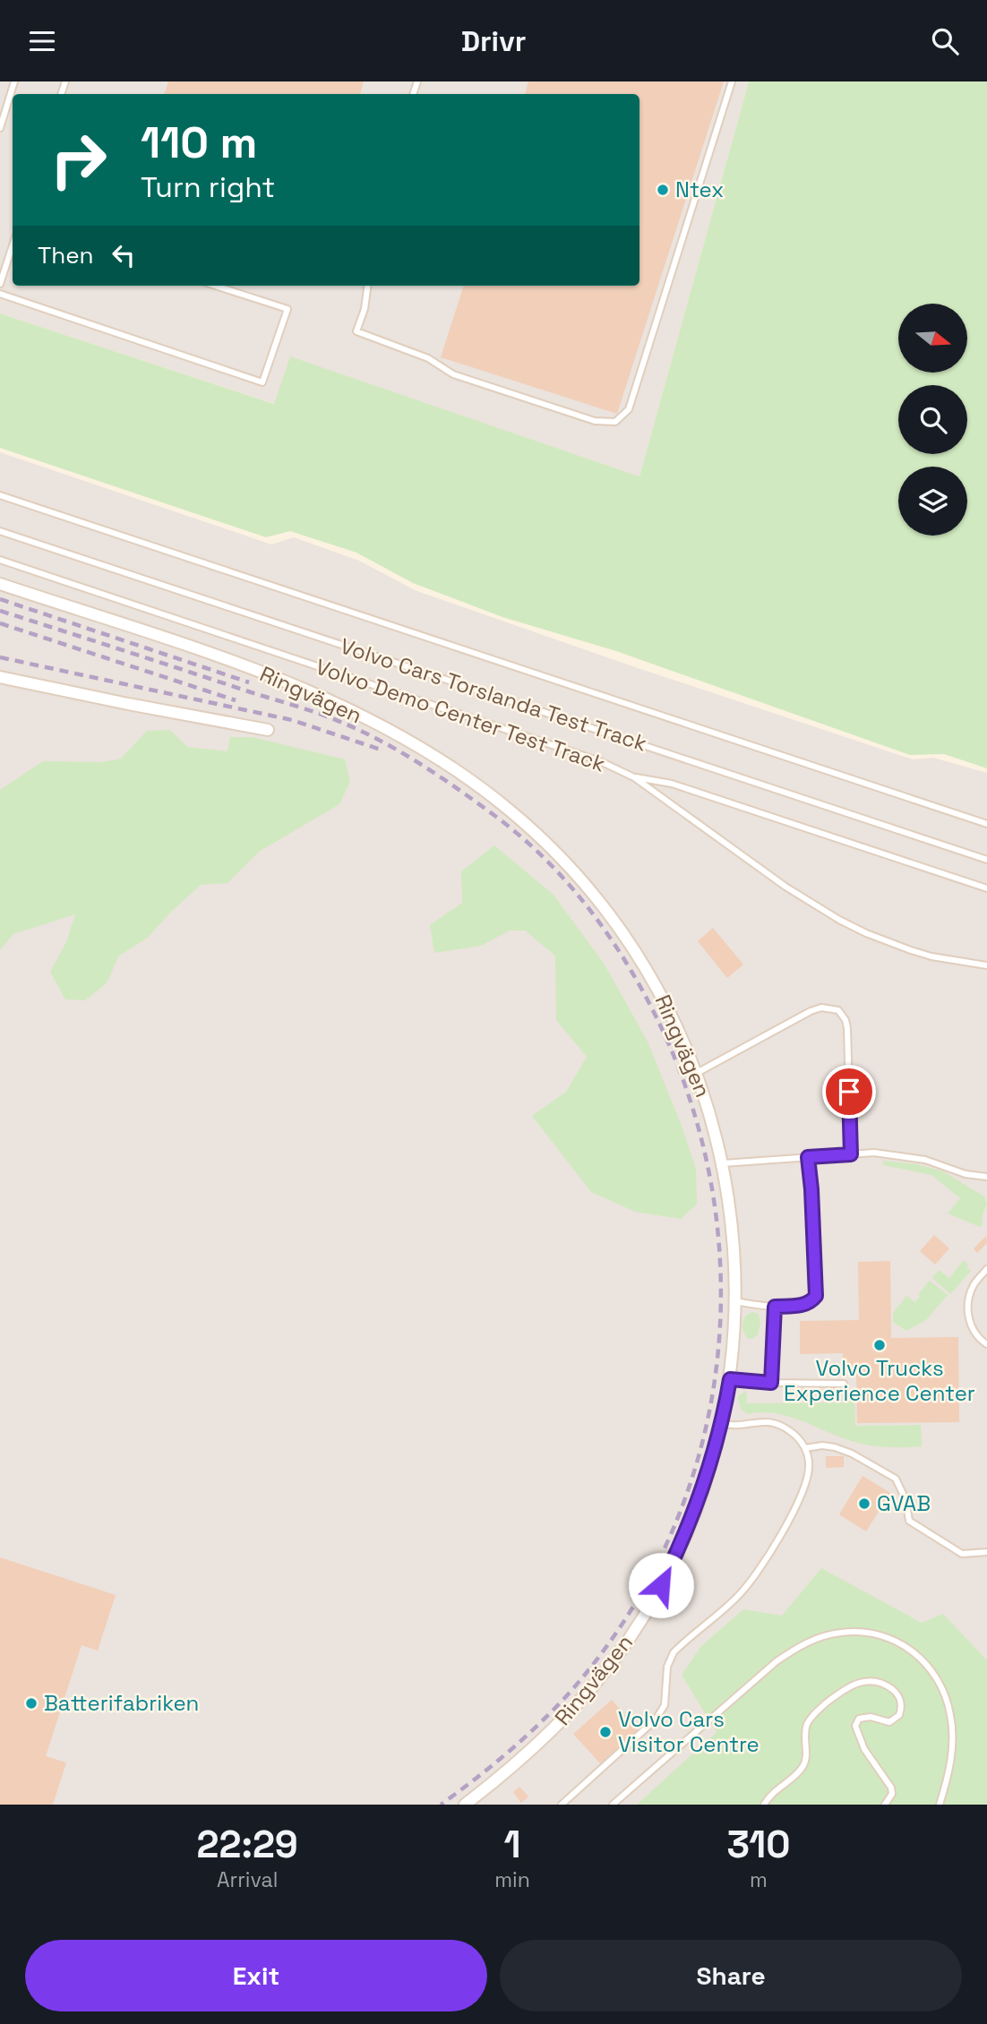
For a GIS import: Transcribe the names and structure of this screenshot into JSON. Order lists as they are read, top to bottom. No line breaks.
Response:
{"streets":{"street":["Ringvägen"],"lane":["Volvo Cars Torslanda Test Track","Volvo Demo Center Test Track"]},"places":["Ntex","Volvo Trucks Experience Center","GVAB","Batterifabriken","Volvo Cars Visitor Centre"],"north":"right","page":{"header":"Drivr","turn":["110 m","Turn right"],"then":"Then","eta":["22:29","Arrival","1","min","310","m"],"buttons":["Exit","Share"]}}
